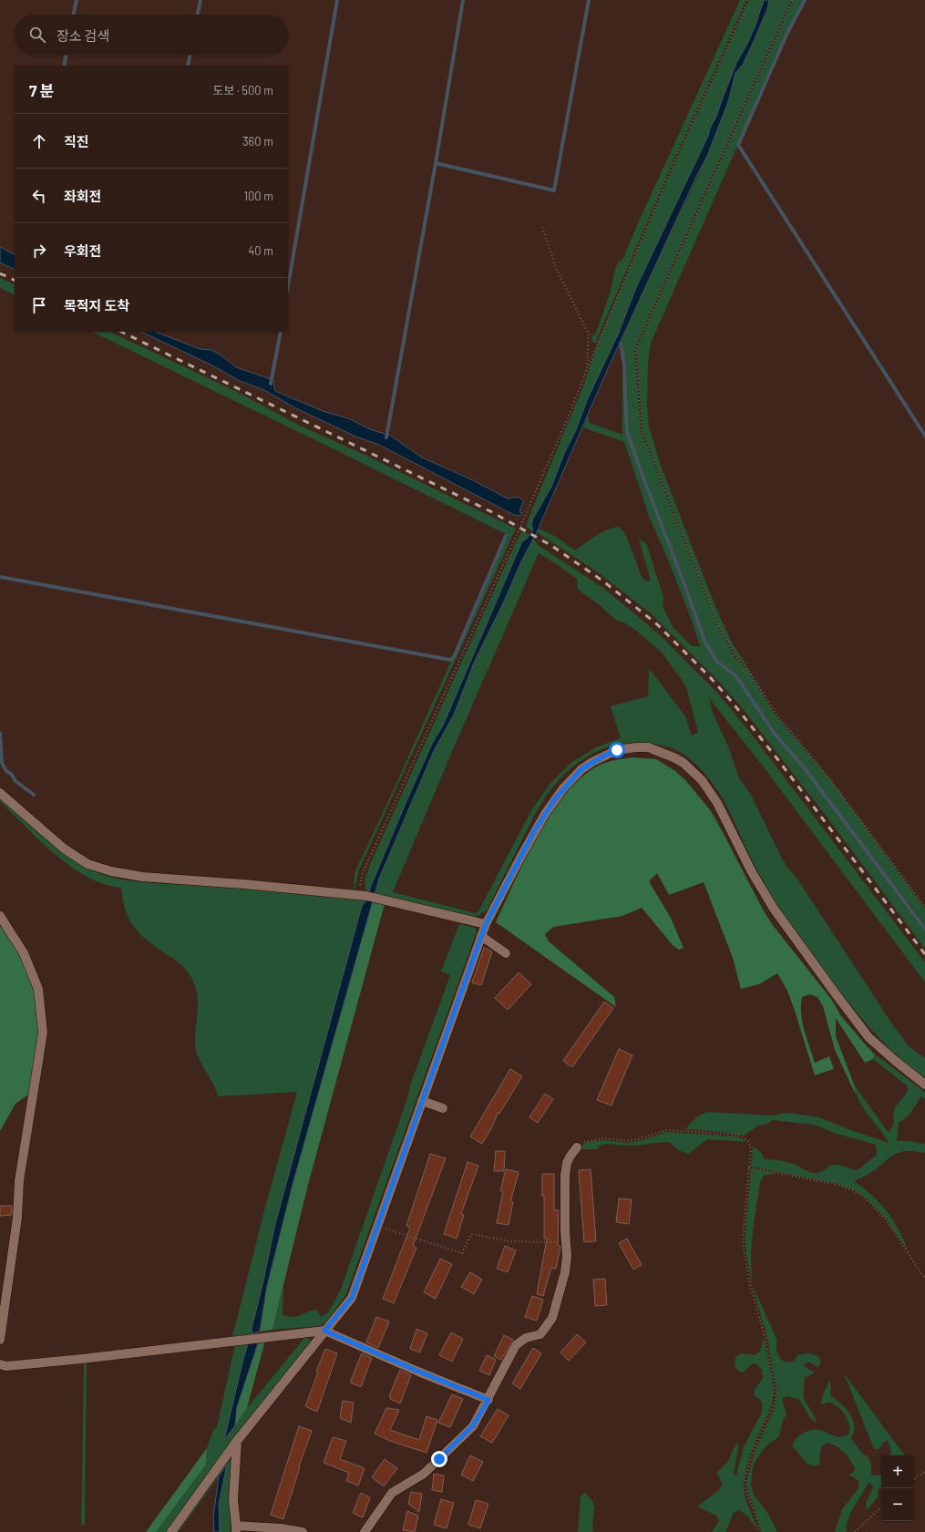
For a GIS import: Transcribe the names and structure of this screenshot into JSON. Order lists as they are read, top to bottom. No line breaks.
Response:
{"page":{"search":"장소 검색","heading":["7 분","도보 · 500 m"],"list":[["직진","360 m"],["좌회전","100 m"],["우회전","40 m"],"목적지 도착"],"map_buttons":["+","−"]}}
